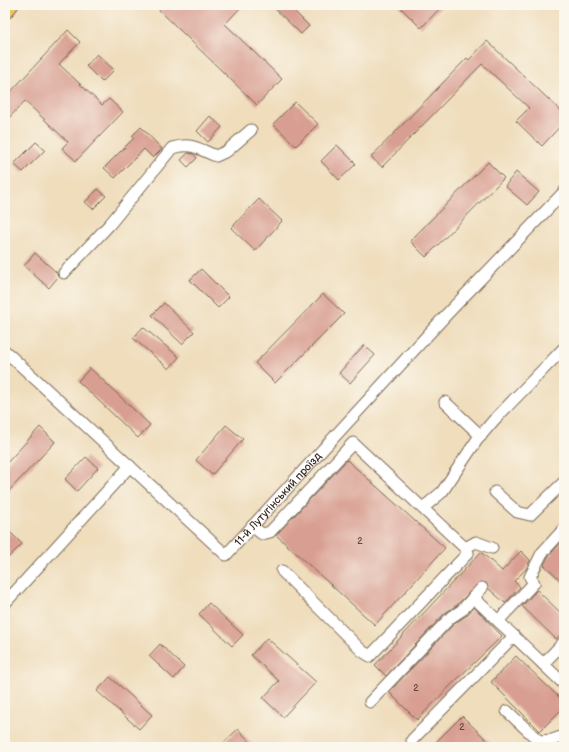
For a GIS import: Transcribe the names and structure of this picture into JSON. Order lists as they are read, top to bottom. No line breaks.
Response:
{"streets":{"lane":["11-й Лутугінський проїзд"]},"house_numbers":["2","2","2"]}
